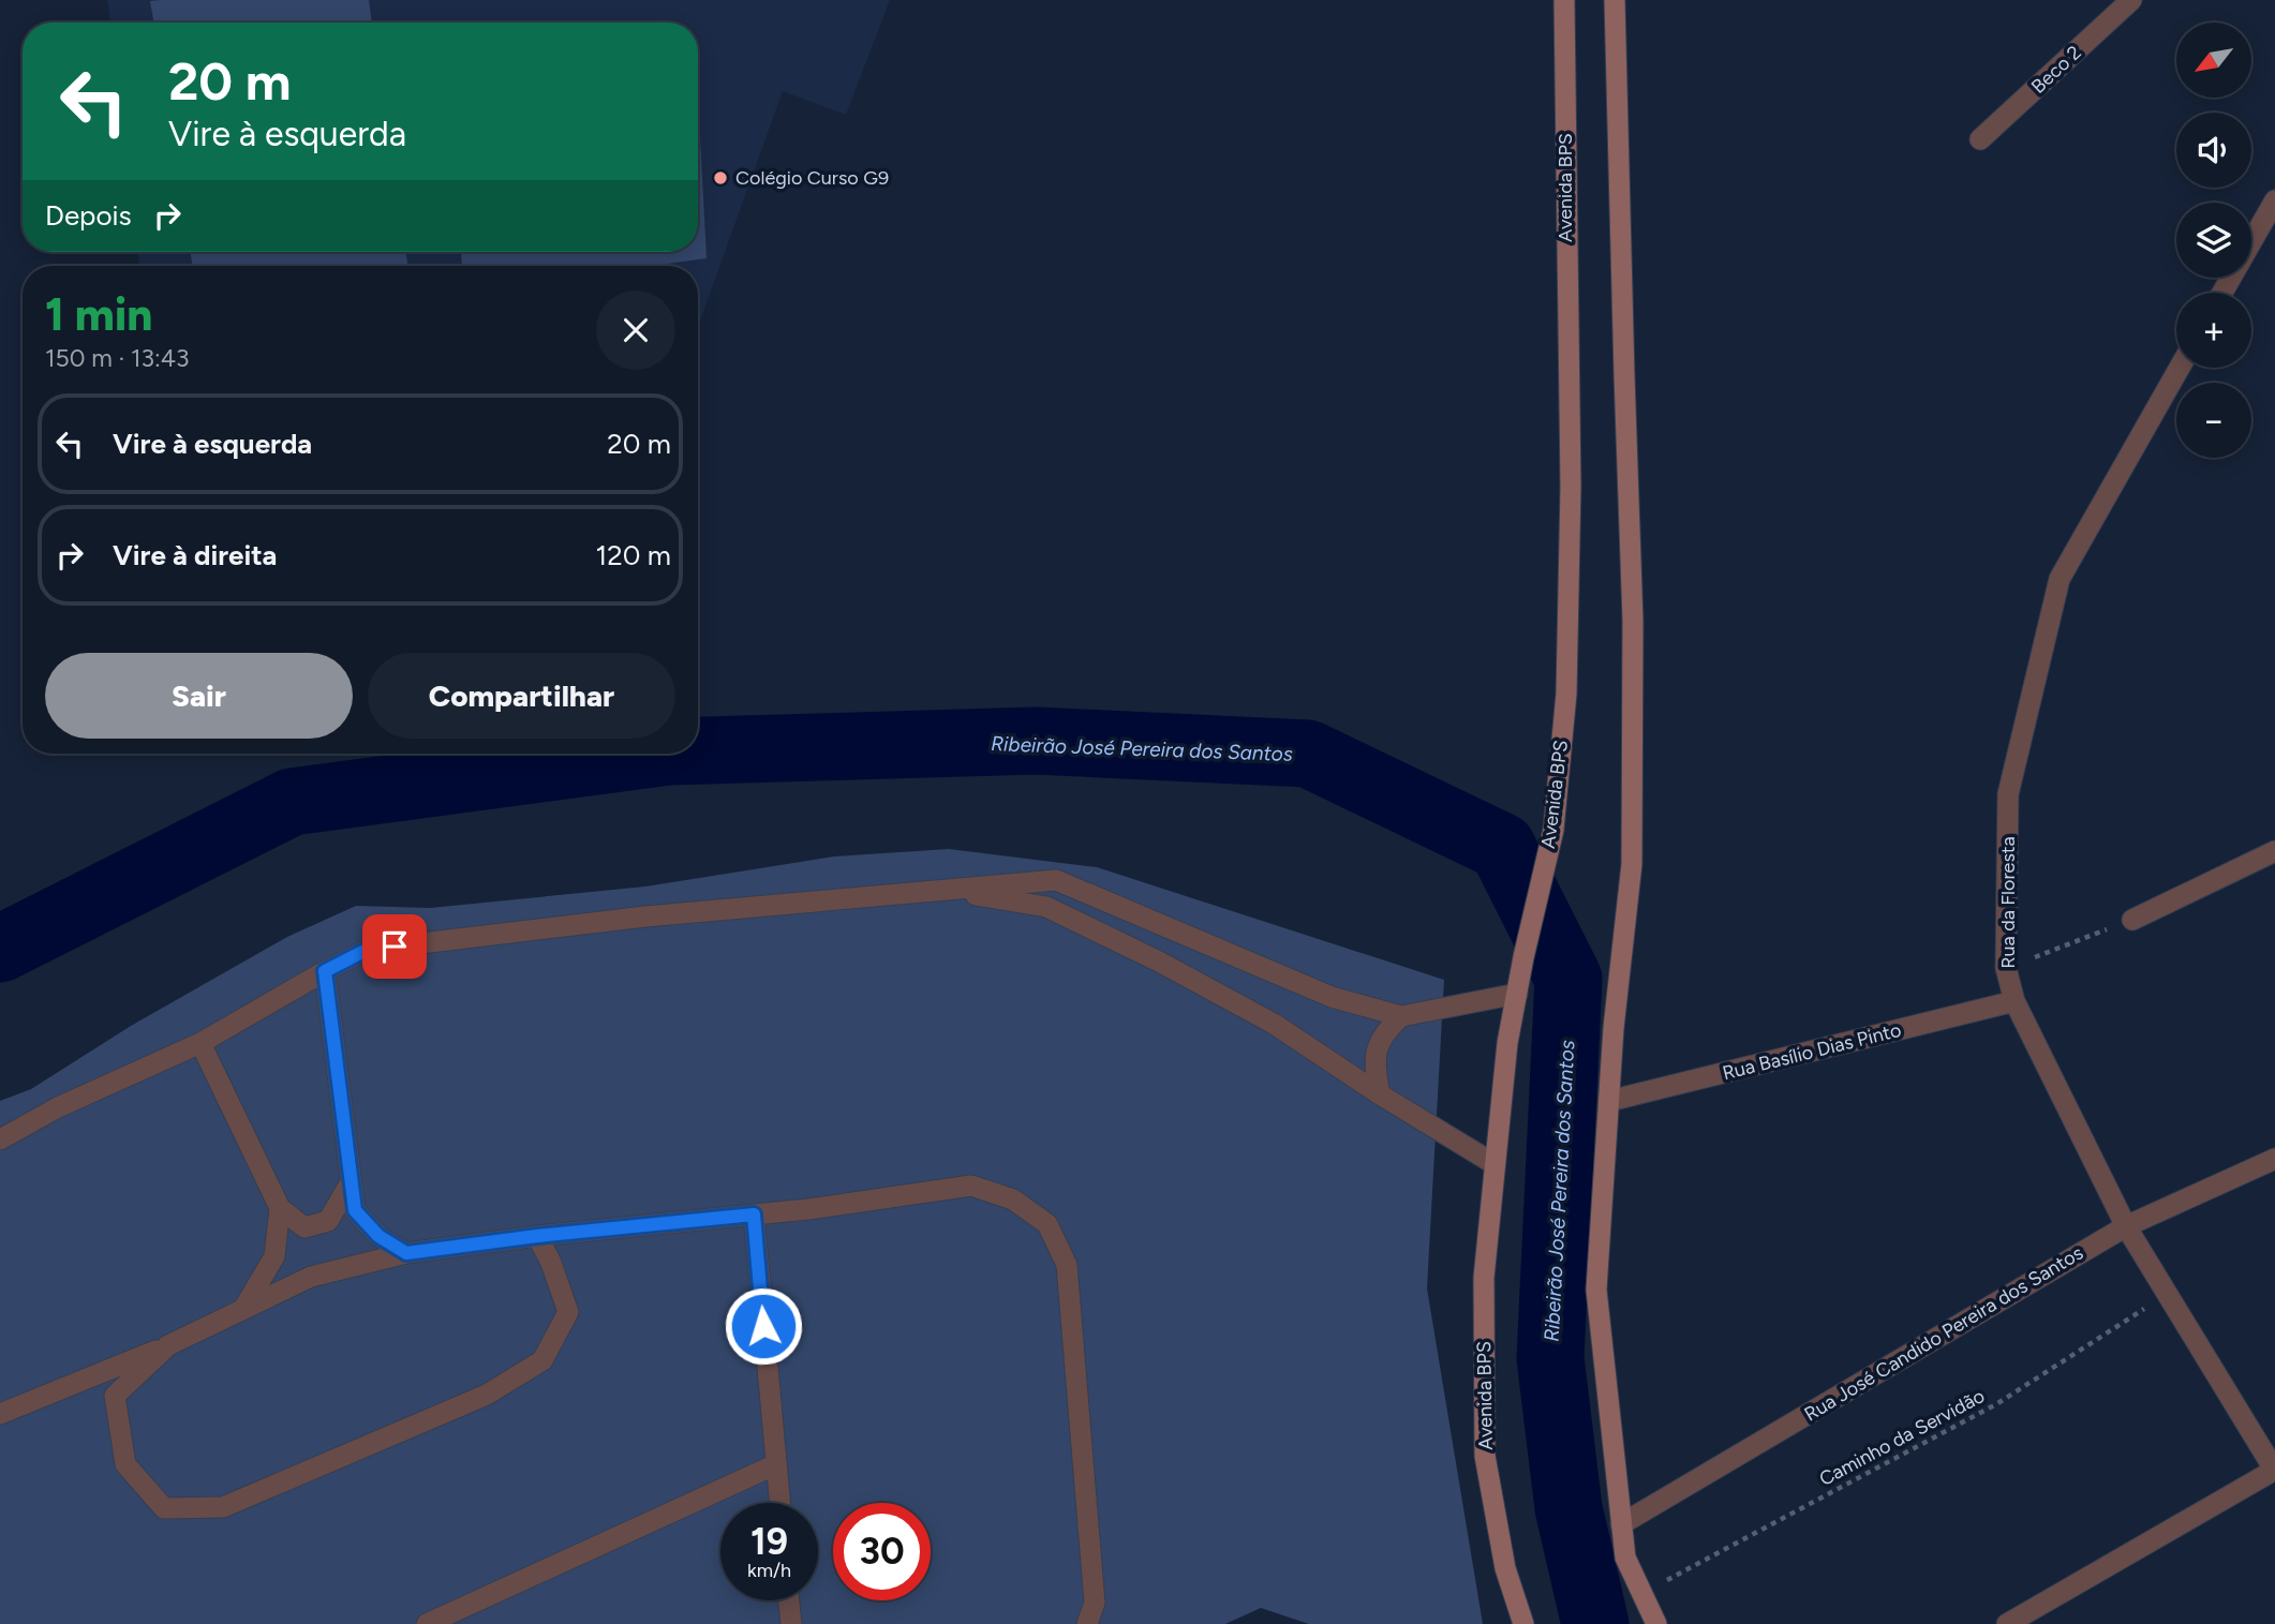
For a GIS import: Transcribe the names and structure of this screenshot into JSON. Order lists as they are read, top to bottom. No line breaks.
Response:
{"streets":{"main road":["Avenida BPS"],"street":["Beco 2","Rua da Floresta","Rua Basílio Dias Pinto","Rua José Candido Pereira dos Santos"],"path":["Caminho da Servidão"]},"crossings":[["Rua da Floresta","Rua Basílio Dias Pinto"],["Rua da Floresta","Rua José Candido Pereira dos Santos"],["Rua da Floresta","Caminho da Servidão"]],"water":["Ribeirão José Pereira dos Santos"],"places":["Colégio Curso G9"],"north":"bottom left","page":{"map_buttons":["+","−"],"turn":["20 m","Vire à esquerda"],"then":"Depois","heading":["1 min","150 m · 13:43"],"list":[{"name":"Vire à esquerda","value":"20 m"},{"name":"Vire à direita","value":"120 m"}],"buttons":["Sair","Compartilhar"],"speed":"19 km/h","limit":"30"}}
